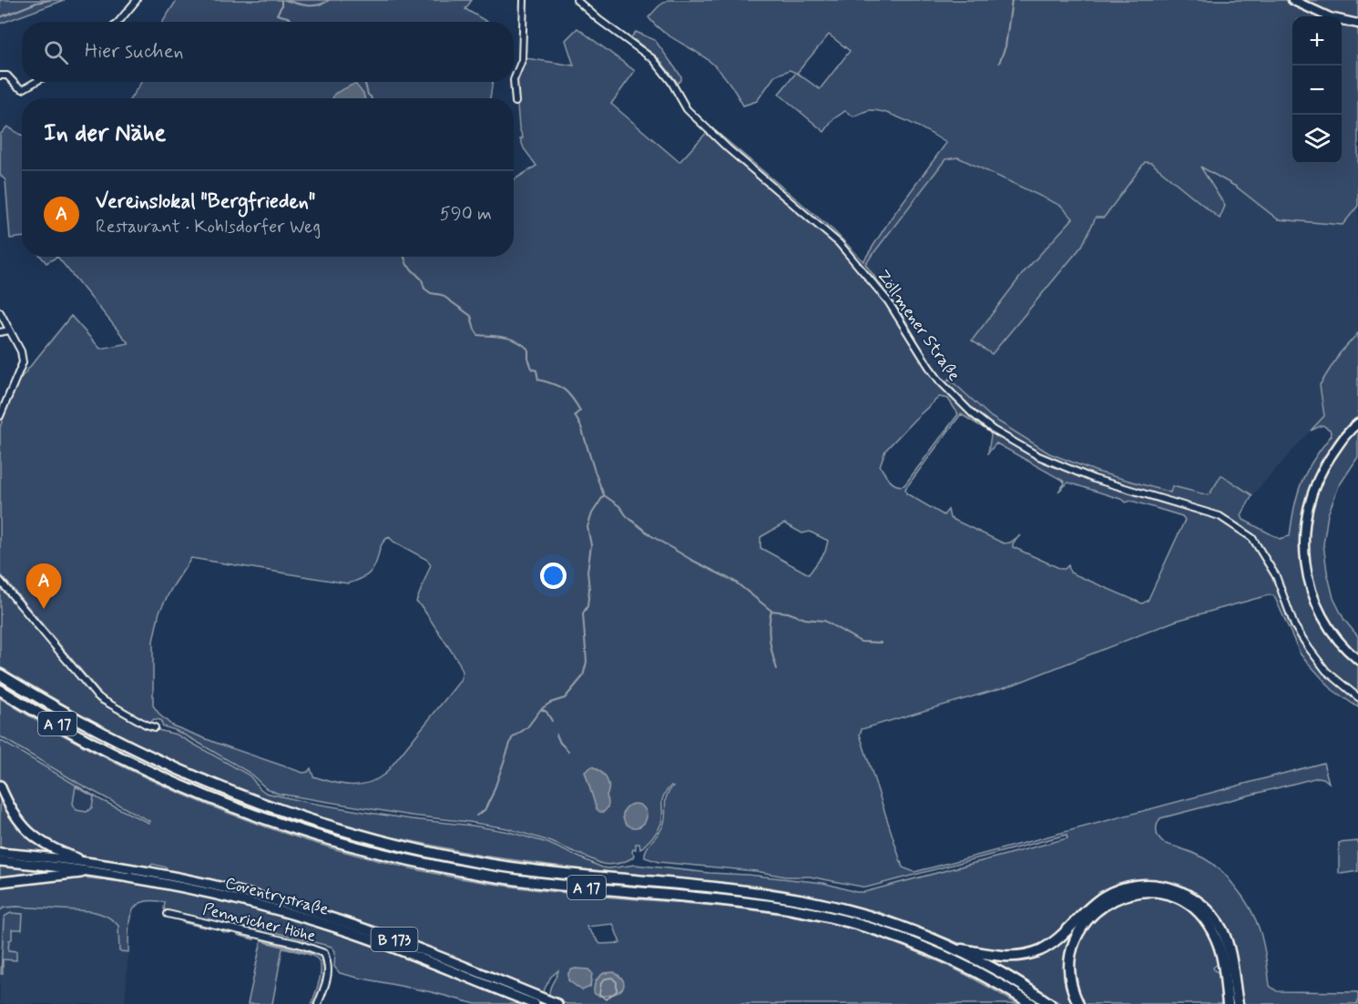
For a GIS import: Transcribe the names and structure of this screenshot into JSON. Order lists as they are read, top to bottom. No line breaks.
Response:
{"streets":{"highway":["A 17","Coventrystraße","B 173"],"street":["Zöllmener Straße","Pennricher Höhe"]},"page":{"map_buttons":["+","−"],"search":"Hier suchen","heading":"In der Nähe","list":[{"mark":"A","name":"Vereinslokal \"Bergfrieden\"","note":"Restaurant · Kohlsdorfer Weg","value":"590 m"}],"pins":"A"}}
